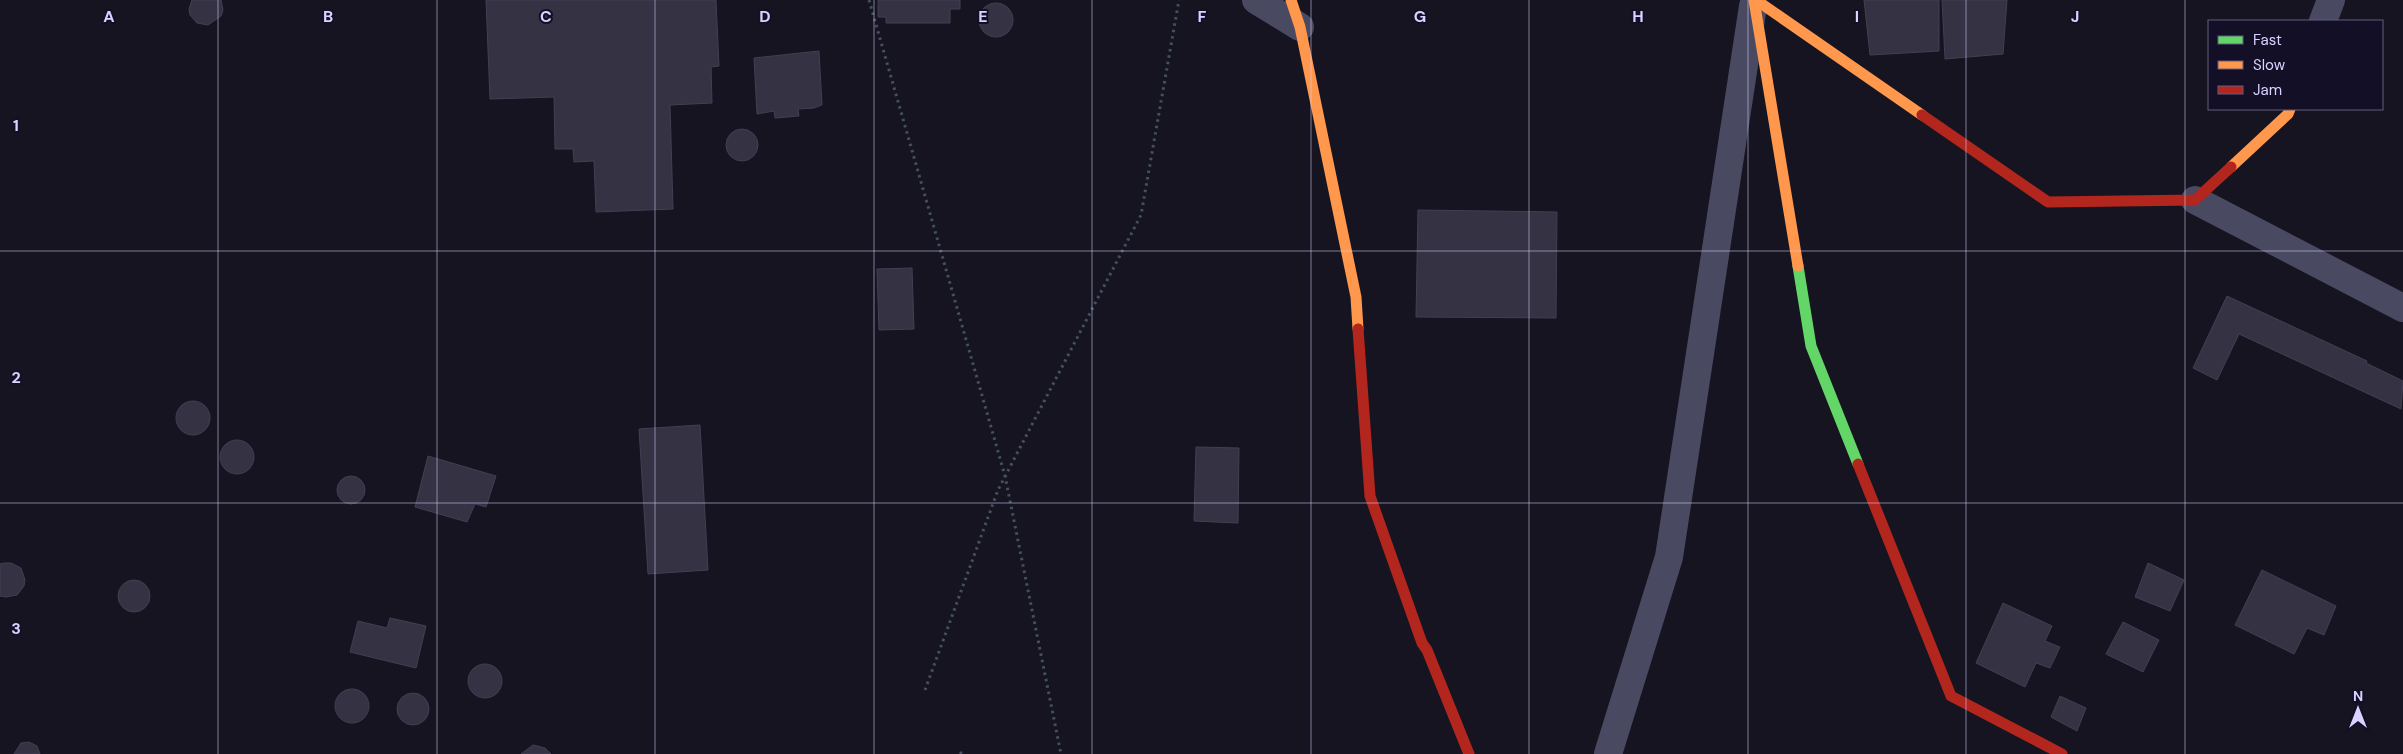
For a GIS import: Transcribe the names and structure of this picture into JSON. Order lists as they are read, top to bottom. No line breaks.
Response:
{"legend":["Fast","Slow","Jam"],"north":"top","grid":{"columns":["A","B","C","D","E","F","G","H","I","J"],"rows":["1","2","3"]}}
